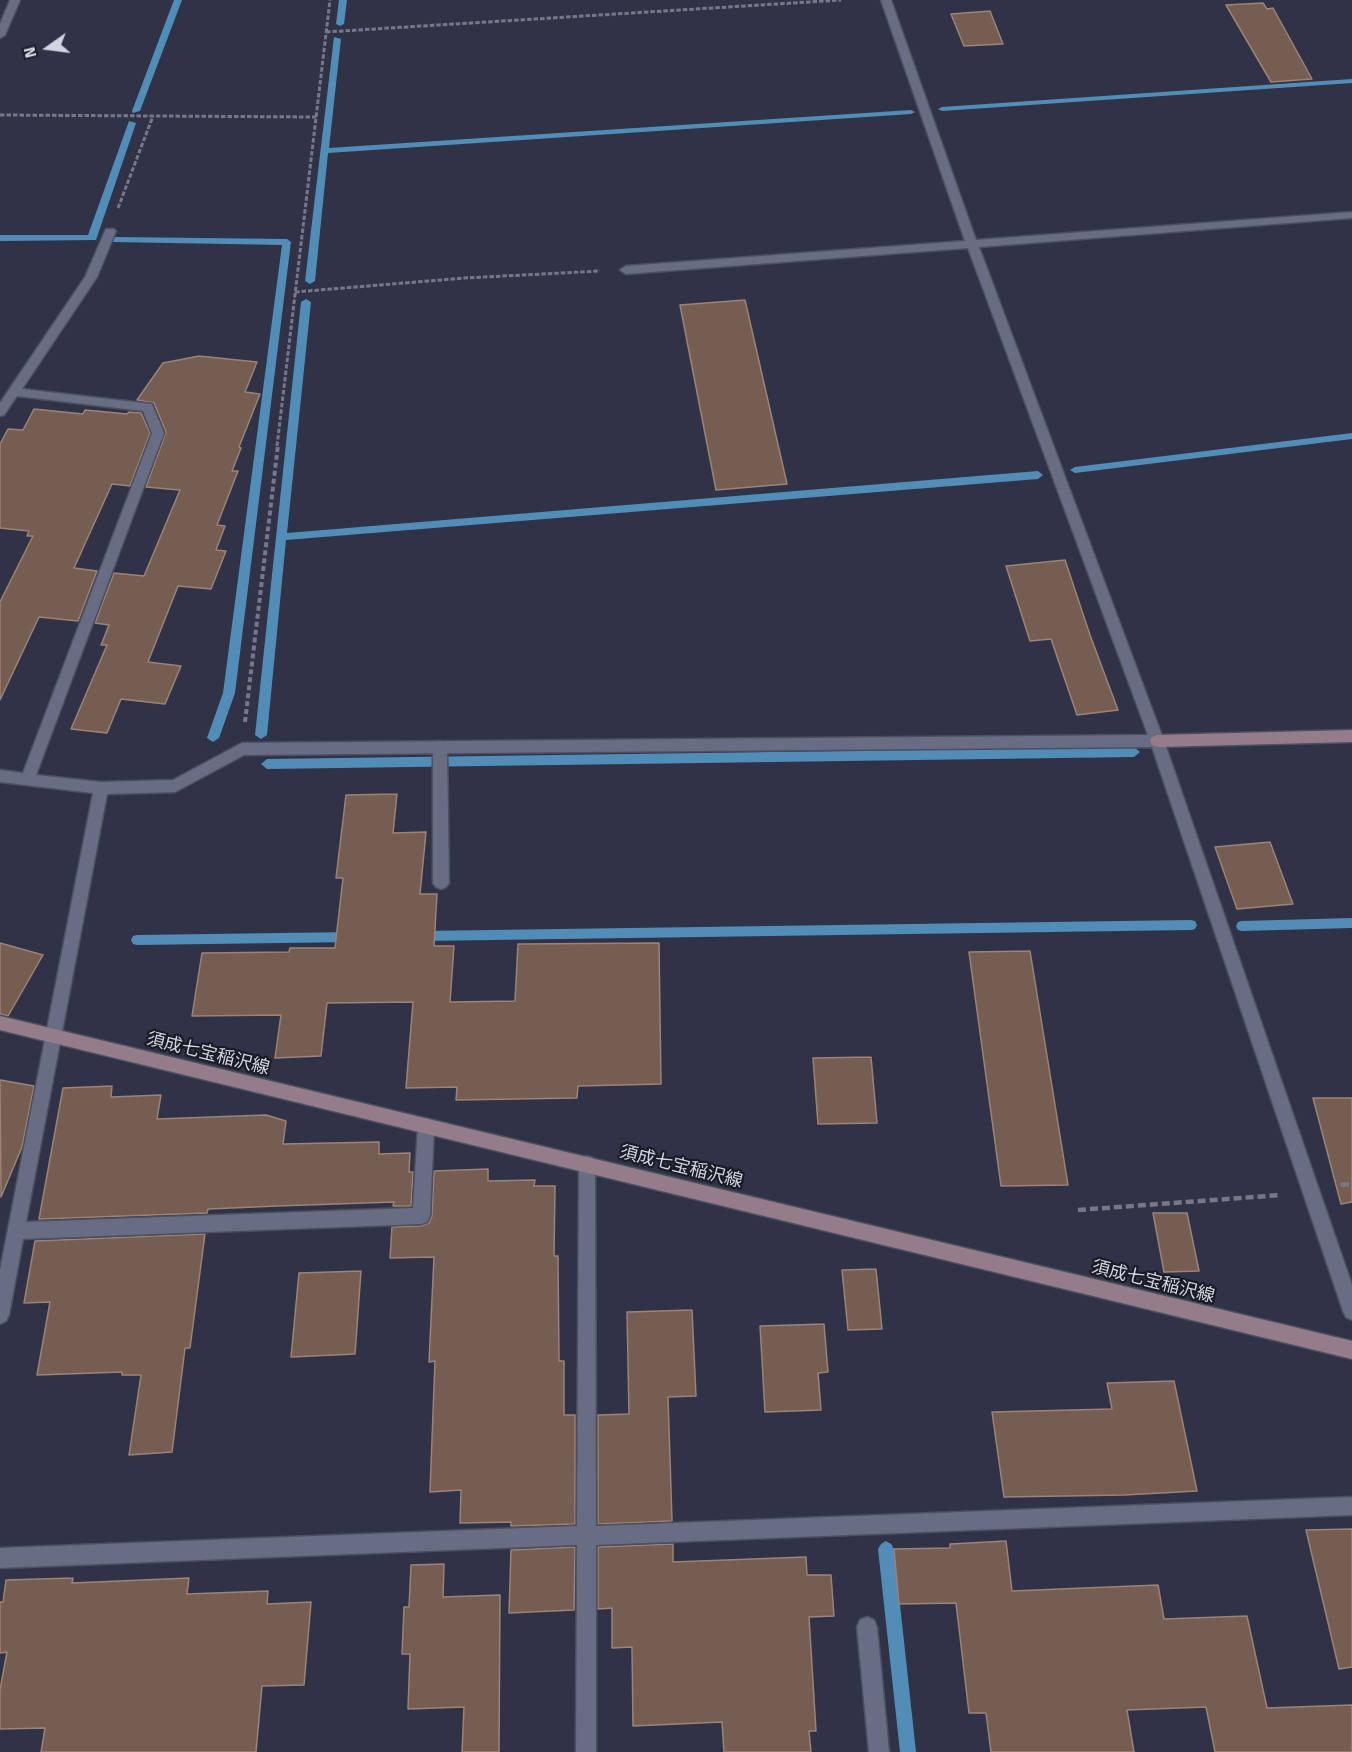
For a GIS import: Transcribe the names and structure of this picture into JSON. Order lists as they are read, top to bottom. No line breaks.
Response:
{"streets":{"main road":["須成七宝稲沢線"]},"north":"left"}
